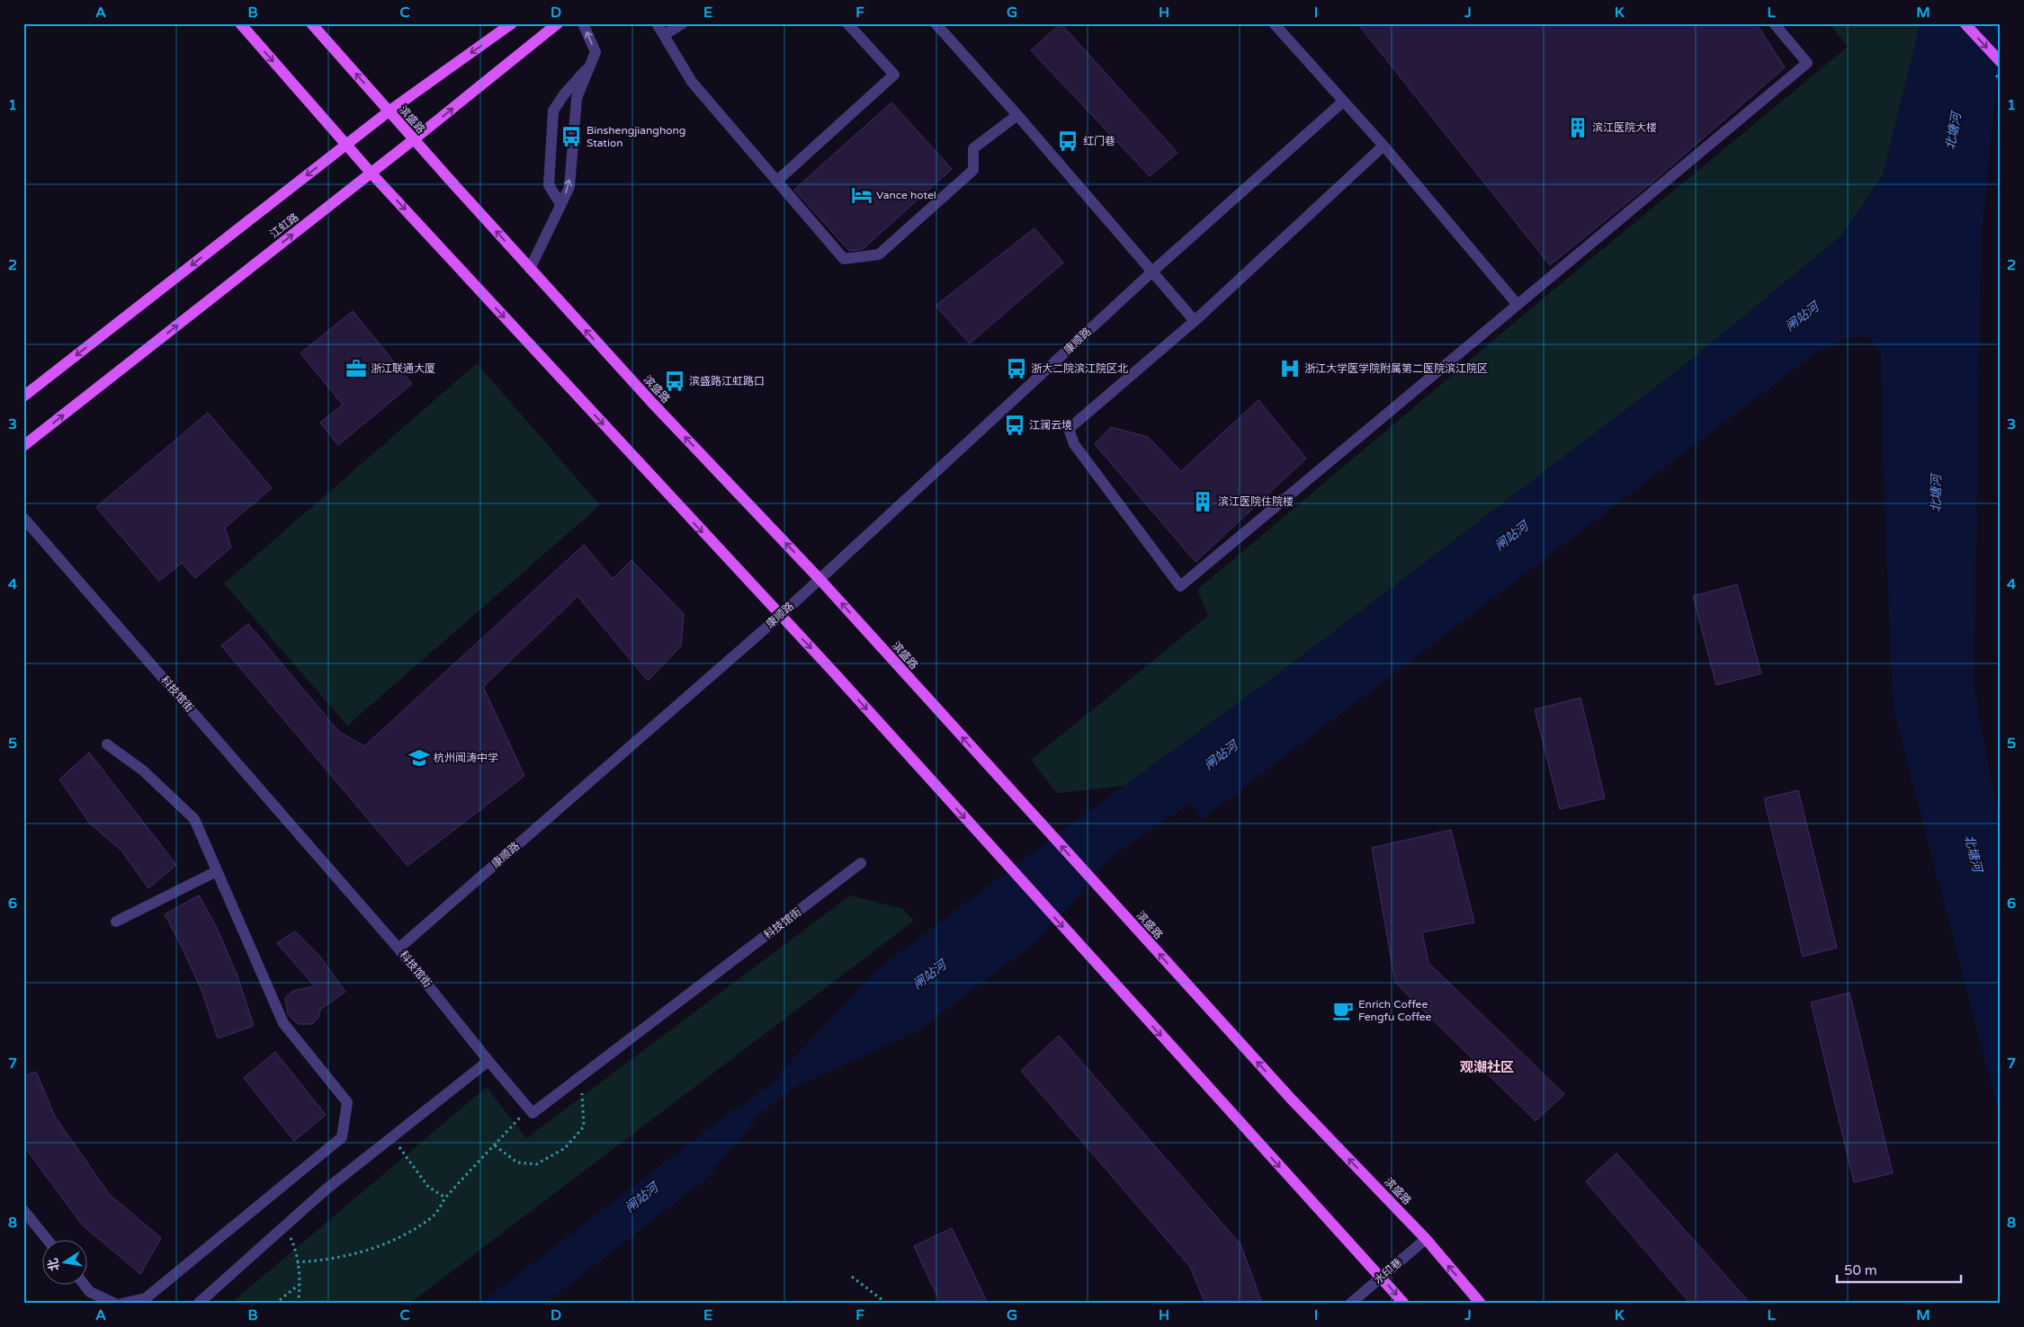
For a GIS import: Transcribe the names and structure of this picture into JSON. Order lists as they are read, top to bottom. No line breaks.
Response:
{"streets":{"main road":["滨盛路","江虹路"],"street":["康顺路","科技馆街","水印巷"]},"crossings":[["滨盛路","江虹路"],["滨盛路","康顺路"],["滨盛路","水印巷"],["康顺路","科技馆街"]],"districts":["观潮社区"],"water":["北塘河","闸站河"],"places":{"building":["滨江医院大楼","滨江医院住院楼"],"bus stop":["Binshengjianghong Station","红门巷","浙大二院滨江院区北","滨盛路江虹路口","江澜云境"],"hotel":["Vance hotel"],"office":["浙江联通大厦"],"hospital":["浙江大学医学院附属第二医院滨江院区"],"school or university":["杭州闻涛中学"],"cafe":["Enrich Coffee Fengfu Coffee"]},"scale_bar":"50 m","north":"left","grid":{"columns":["A","B","C","D","E","F","G","H","I","J","K","L","M"],"rows":["1","2","3","4","5","6","7","8"]}}
